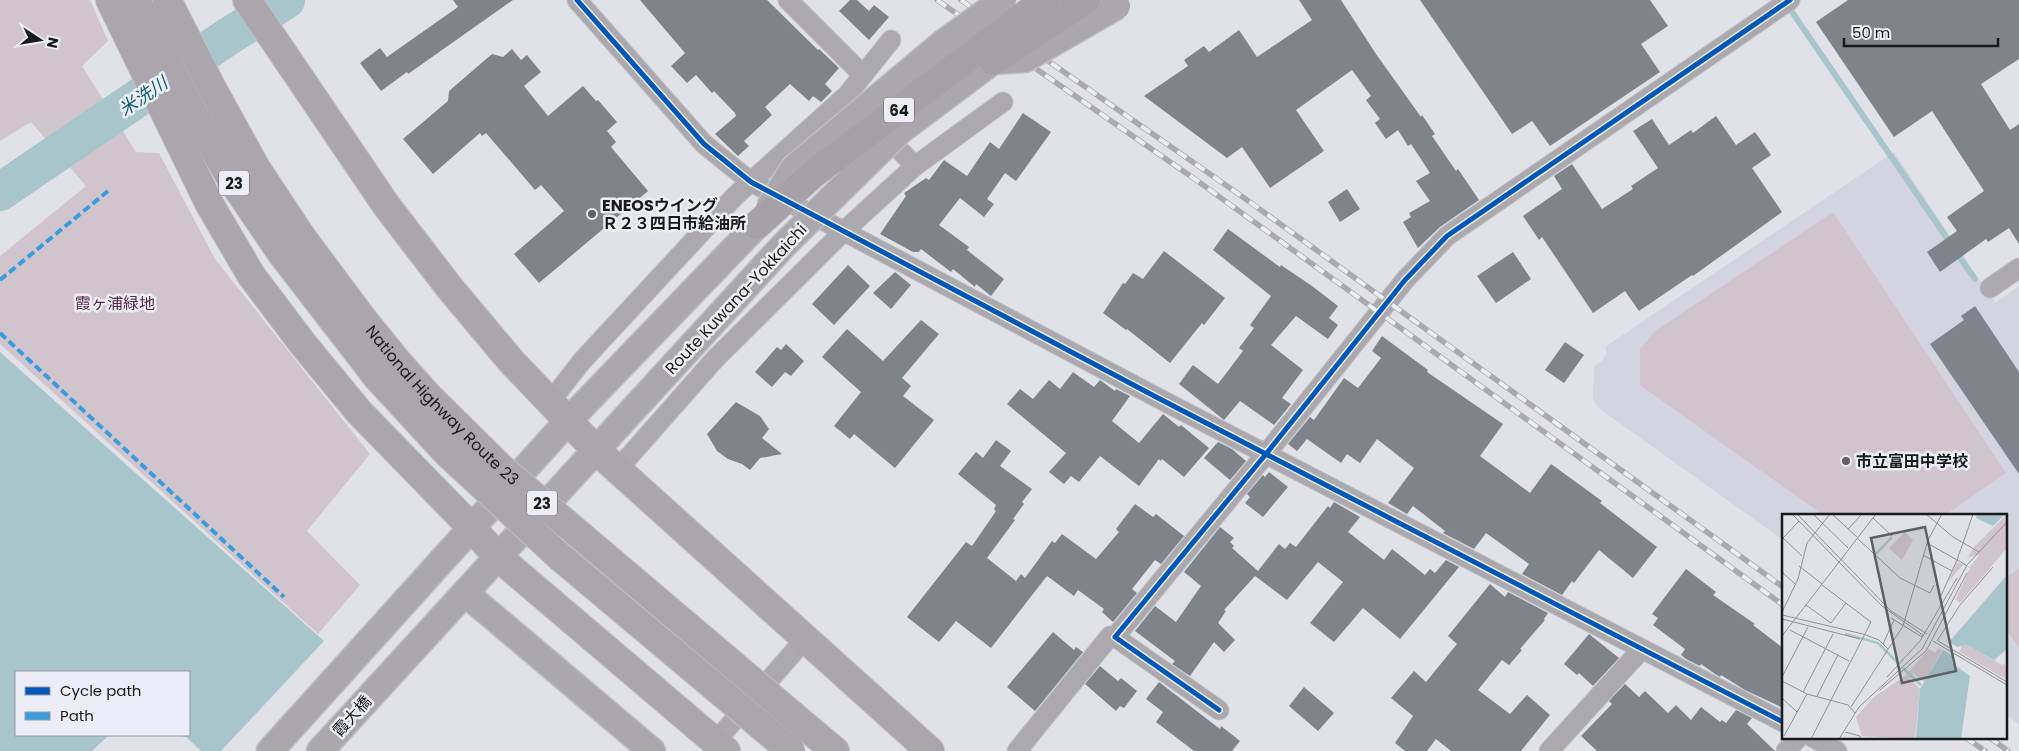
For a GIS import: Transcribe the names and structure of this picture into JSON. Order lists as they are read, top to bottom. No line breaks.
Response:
{"streets":{"highway":["23","National Highway Route 23"],"main road":["64","Route Kuwana-Yokkaichi","霞大橋"]},"crossings":[["Route Kuwana-Yokkaichi","霞大橋"]],"water":["米洗川"],"parks":["霞ヶ浦緑地"],"places":["ENEOSウイング Ｒ２３四日市給油所","市立富田中学校"],"legend":["Cycle path","Path"],"scale_bar":"50 m","north":"right"}
